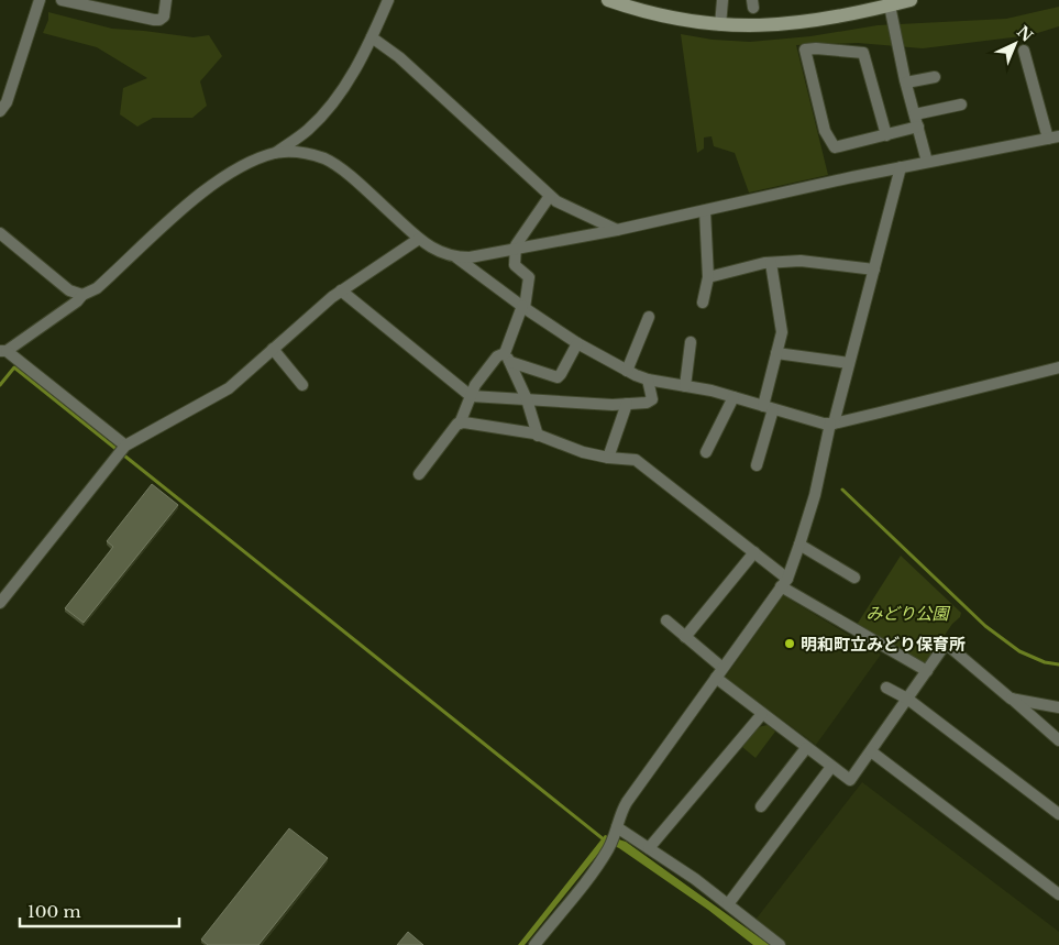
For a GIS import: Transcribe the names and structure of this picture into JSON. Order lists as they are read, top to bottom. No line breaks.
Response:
{"parks":["みどり公園"],"places":["明和町立みどり保育所"],"scale_bar":"100 m","north":"top right"}
